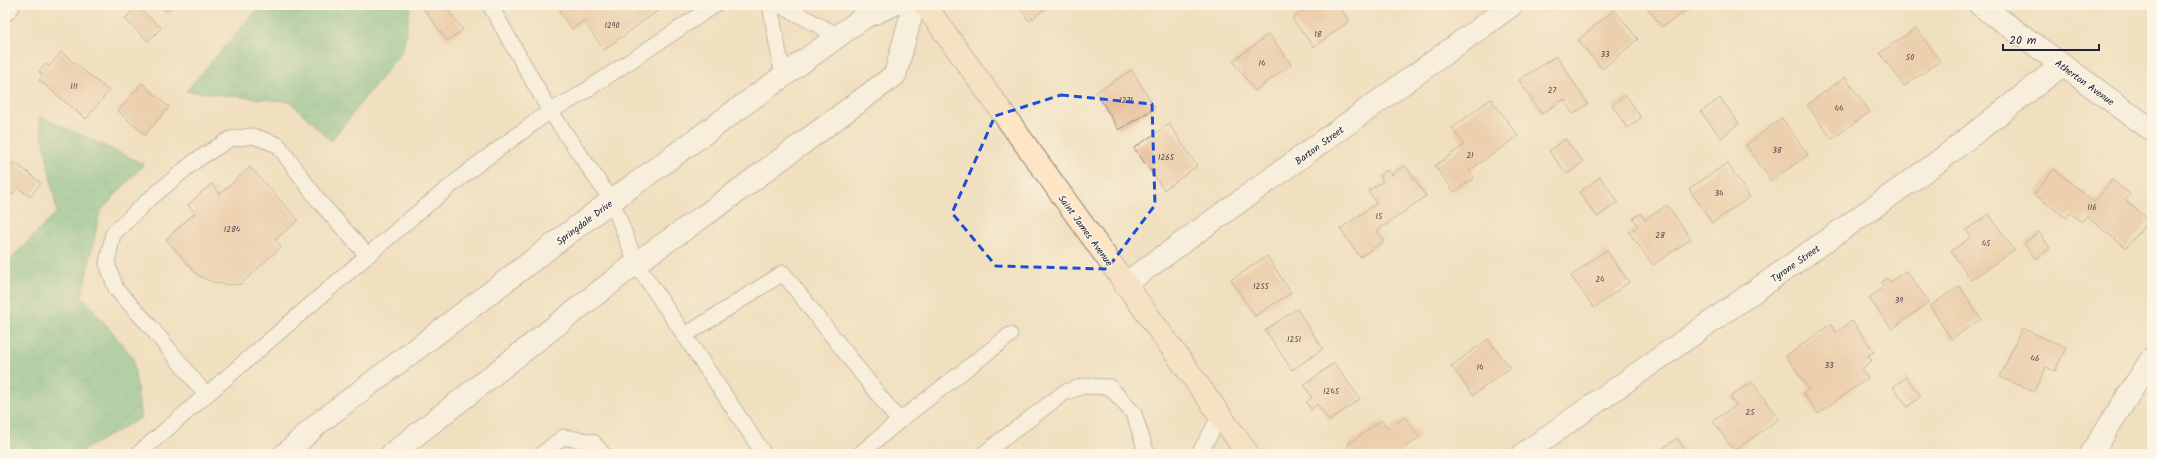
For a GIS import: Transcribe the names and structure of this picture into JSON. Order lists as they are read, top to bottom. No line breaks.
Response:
{"streets":{"main road":["Saint James Avenue"],"street":["Atherton Avenue","Barton Street","Springdale Drive","Tyrone Street"]},"crossings":[["Atherton Avenue","Tyrone Street"],["Barton Street","Saint James Avenue"]],"house_numbers":["1290","18","33","50","14","111","27","1271","44","38","21","1265","34","116","15","1284","28","45","24","1255","39","1251","46","33","14","1245","25"],"scale_bar":"20 m"}
